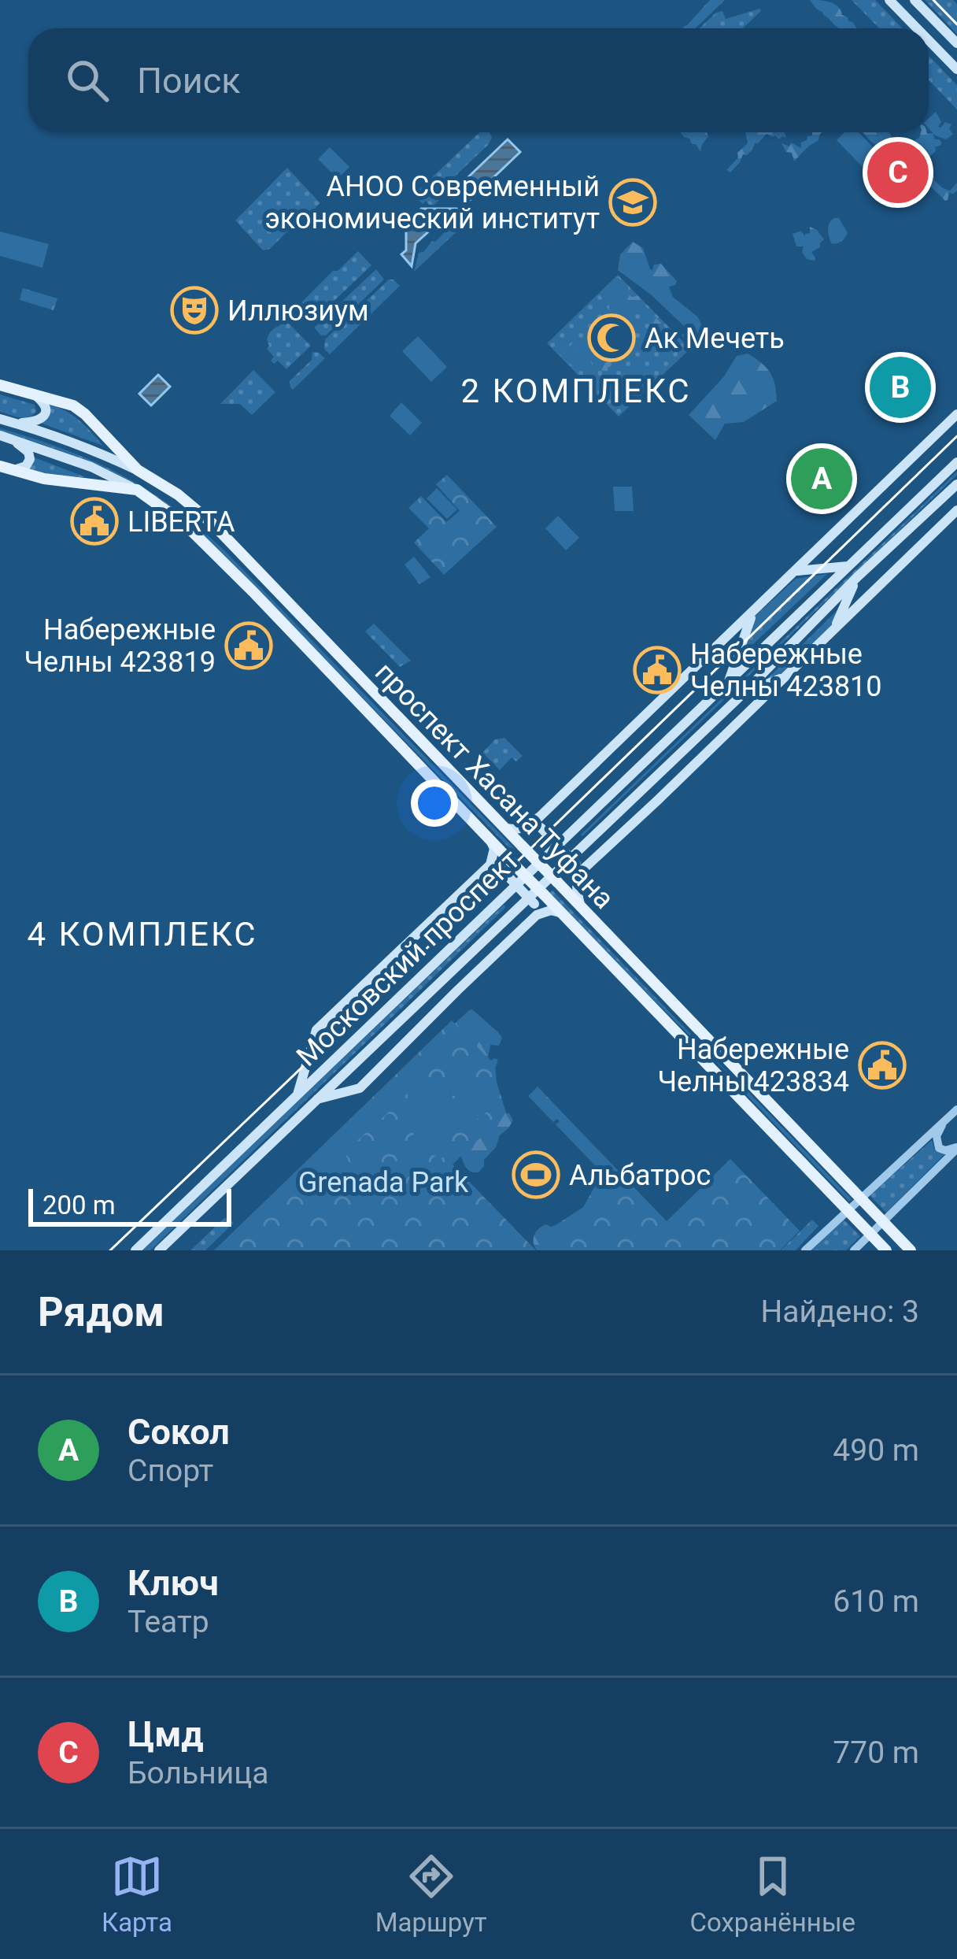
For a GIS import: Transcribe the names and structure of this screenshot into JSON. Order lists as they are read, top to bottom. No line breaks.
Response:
{"streets":{"main road":["проспект Хасана Туфана","Московский проспект"]},"districts":["2 КОМПЛЕКС","4 КОМПЛЕКС"],"parks":["Grenada Park"],"places":{"school or university":["АНОО Современный экономический институт"],"theatre":["Иллюзиум"],"mosque":["Ак Мечеть"],"public building":["LIBERTA","Набережные Челны 423819","Набережные Челны 423810","Набережные Челны 423834"],"sports":["Альбатрос"]},"scale_bar":"200 m","page":{"search":"Поиск","pins":["C","B","A"],"scale":"200 m","heading":["Рядом","Найдено: 3"],"list":[{"mark":"A","name":"Сокол","note":"Спорт","value":"490 m"},{"mark":"B","name":"Ключ","note":"Театр","value":"610 m"},{"mark":"C","name":"Цмд","note":"Больница","value":"770 m"}],"nav":["Карта","Маршрут","Сохранённые"]}}
